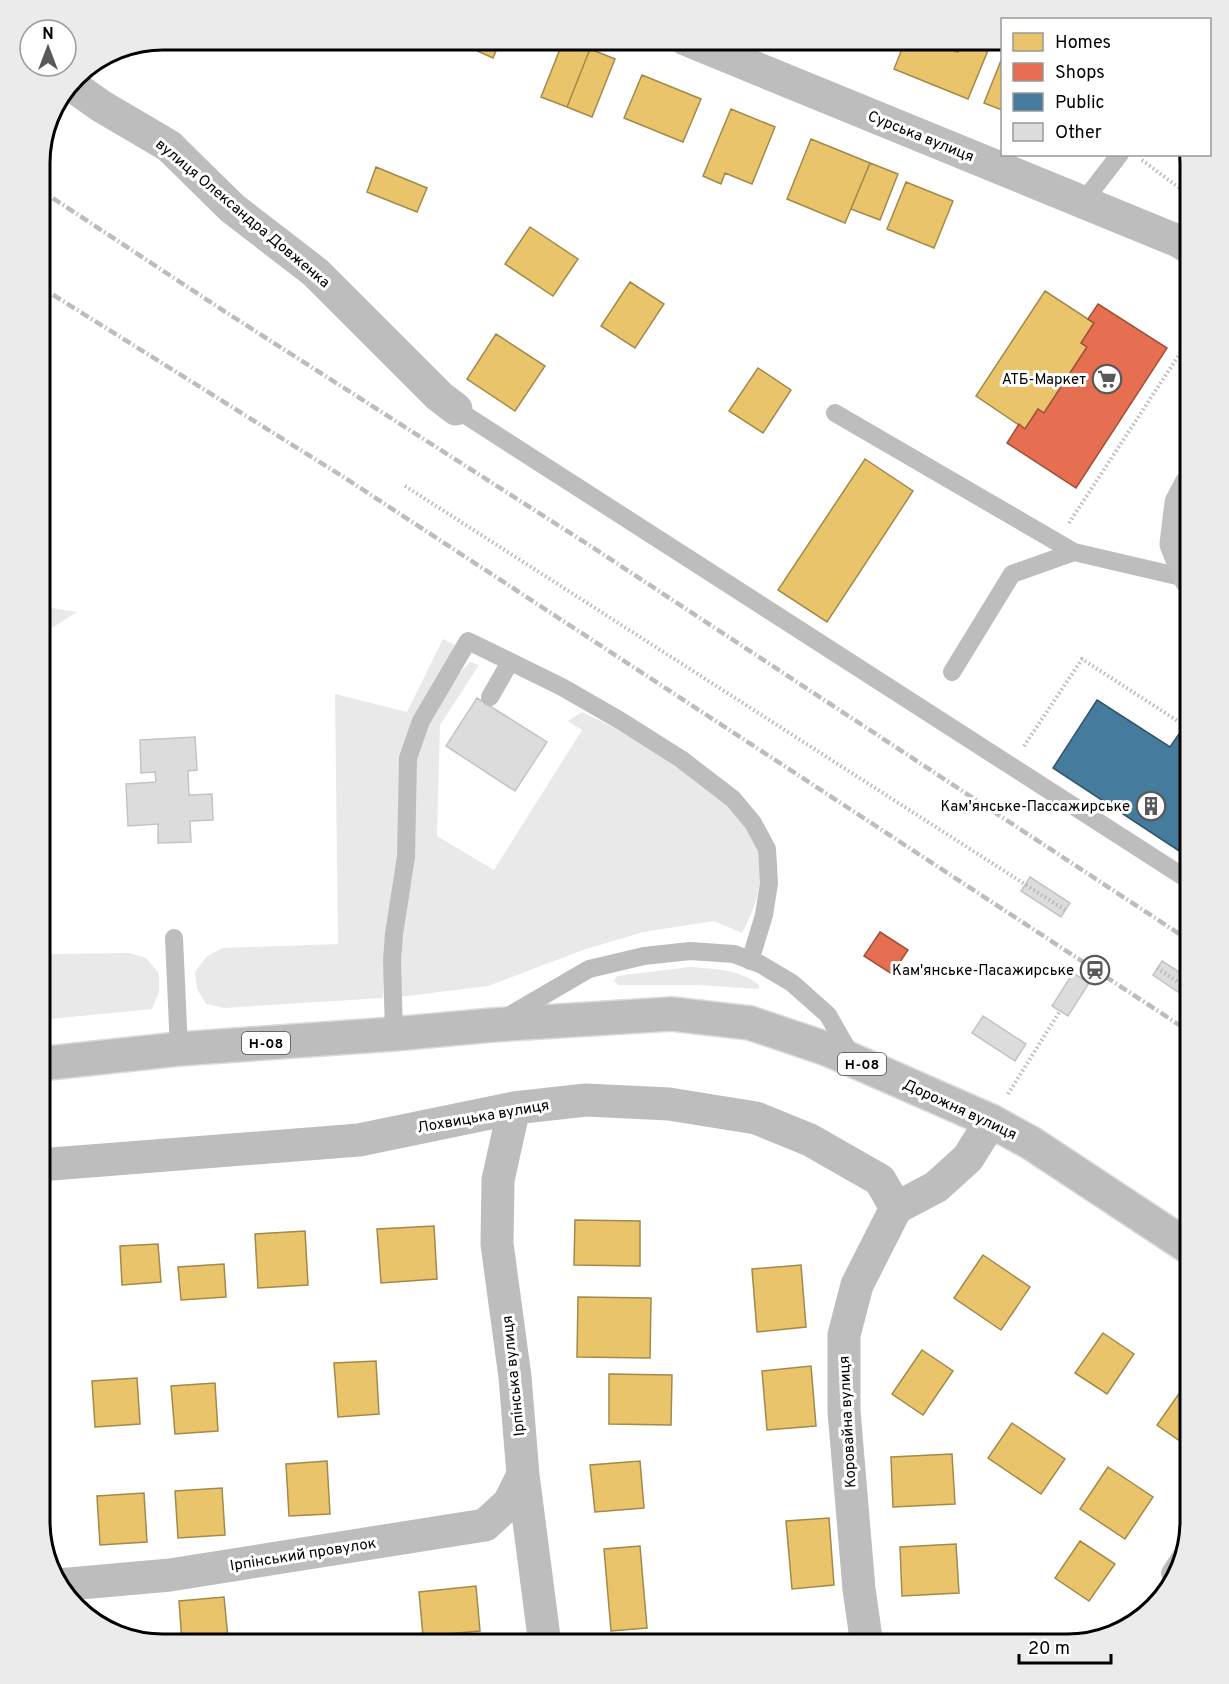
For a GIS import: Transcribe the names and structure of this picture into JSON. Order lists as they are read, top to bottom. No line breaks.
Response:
{"streets":{"street":["Сурська вулиця","вулиця Олександра Довженка","Н-08","Дорожня вулиця","Лохвицька вулиця","Ірпінська вулиця","Коровайна вулиця","Ірпінський провулок"]},"crossings":[["Н-08","Дорожня вулиця"],["Лохвицька вулиця","Ірпінська вулиця"],["Лохвицька вулиця","Коровайна вулиця"]],"places":{"supermarket":["АТБ-Маркет"],"building":["Кам'янське-Пассажирське"],"station":["Кам'янське-Пасажирське"]},"legend":["Homes","Shops","Public","Other"],"scale_bar":"20 m","north":"top"}
